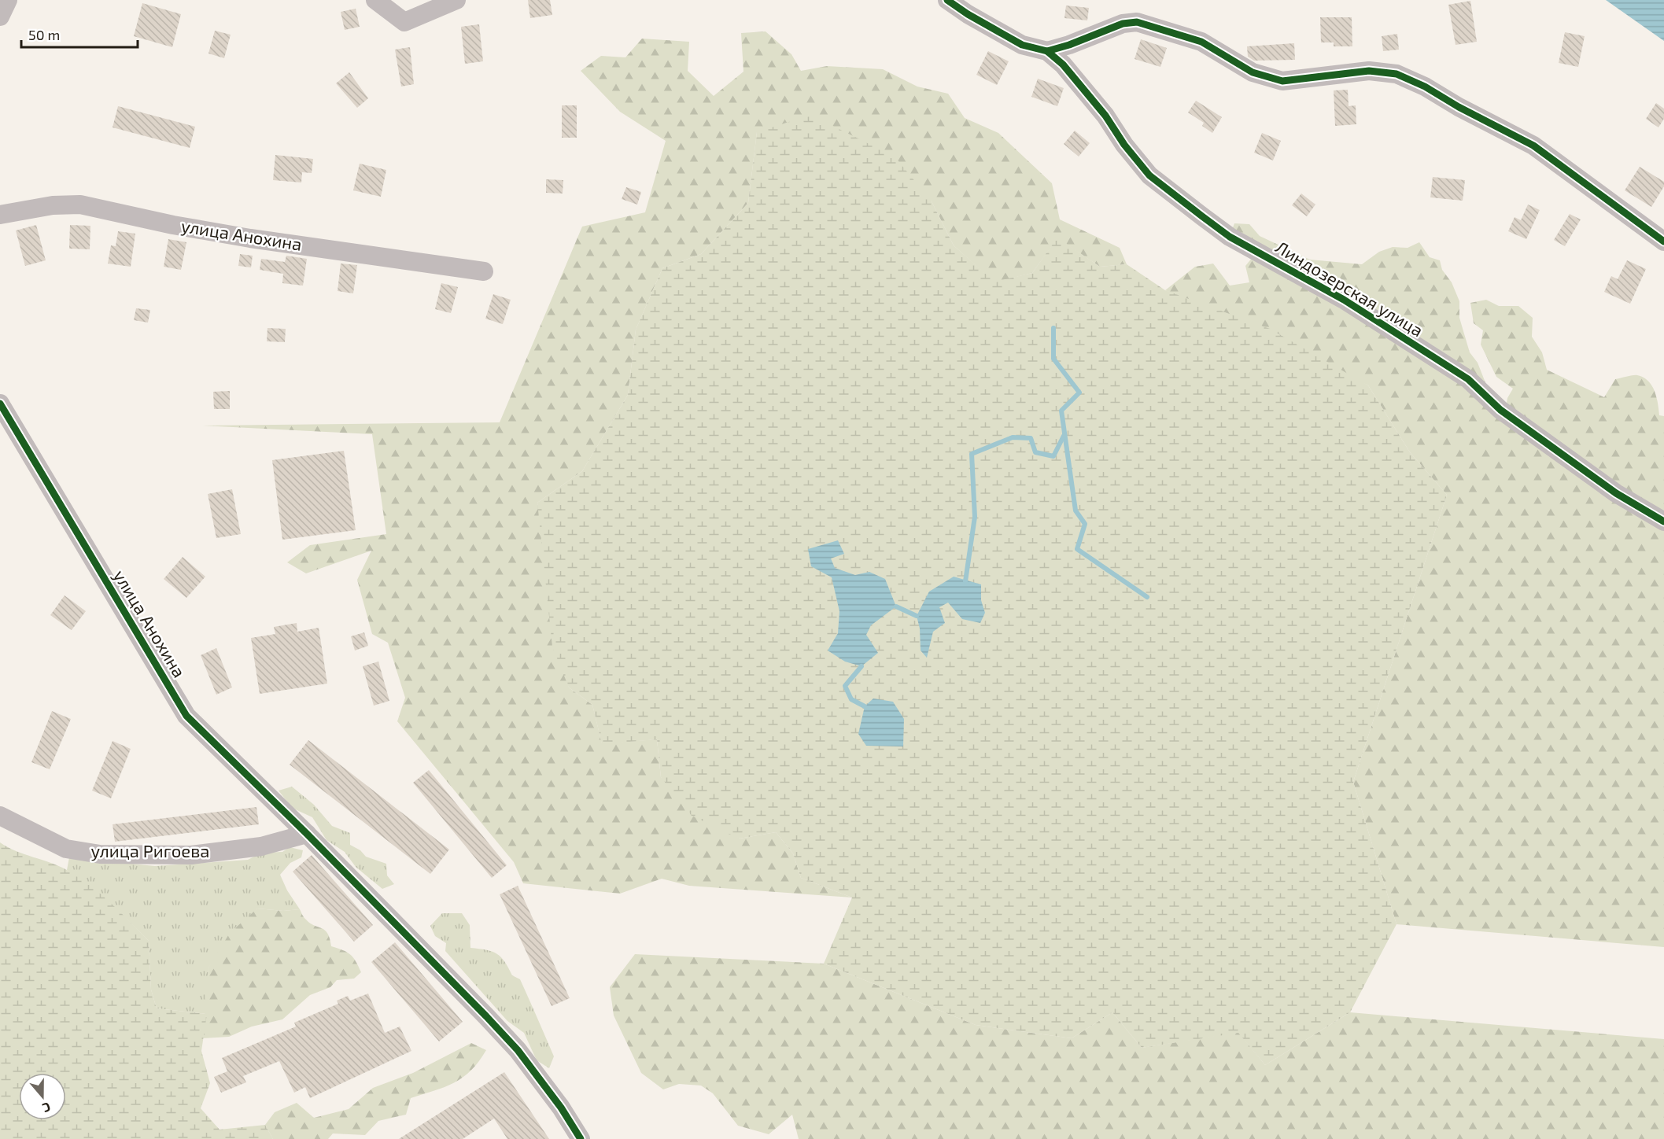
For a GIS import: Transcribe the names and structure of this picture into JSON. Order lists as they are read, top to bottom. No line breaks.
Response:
{"streets":{"street":["улица Анохина","Линдозерская улица","улица Ригоева"]},"crossings":[["улица Анохина","улица Ригоева"]],"scale_bar":"50 m","north":"bottom"}
